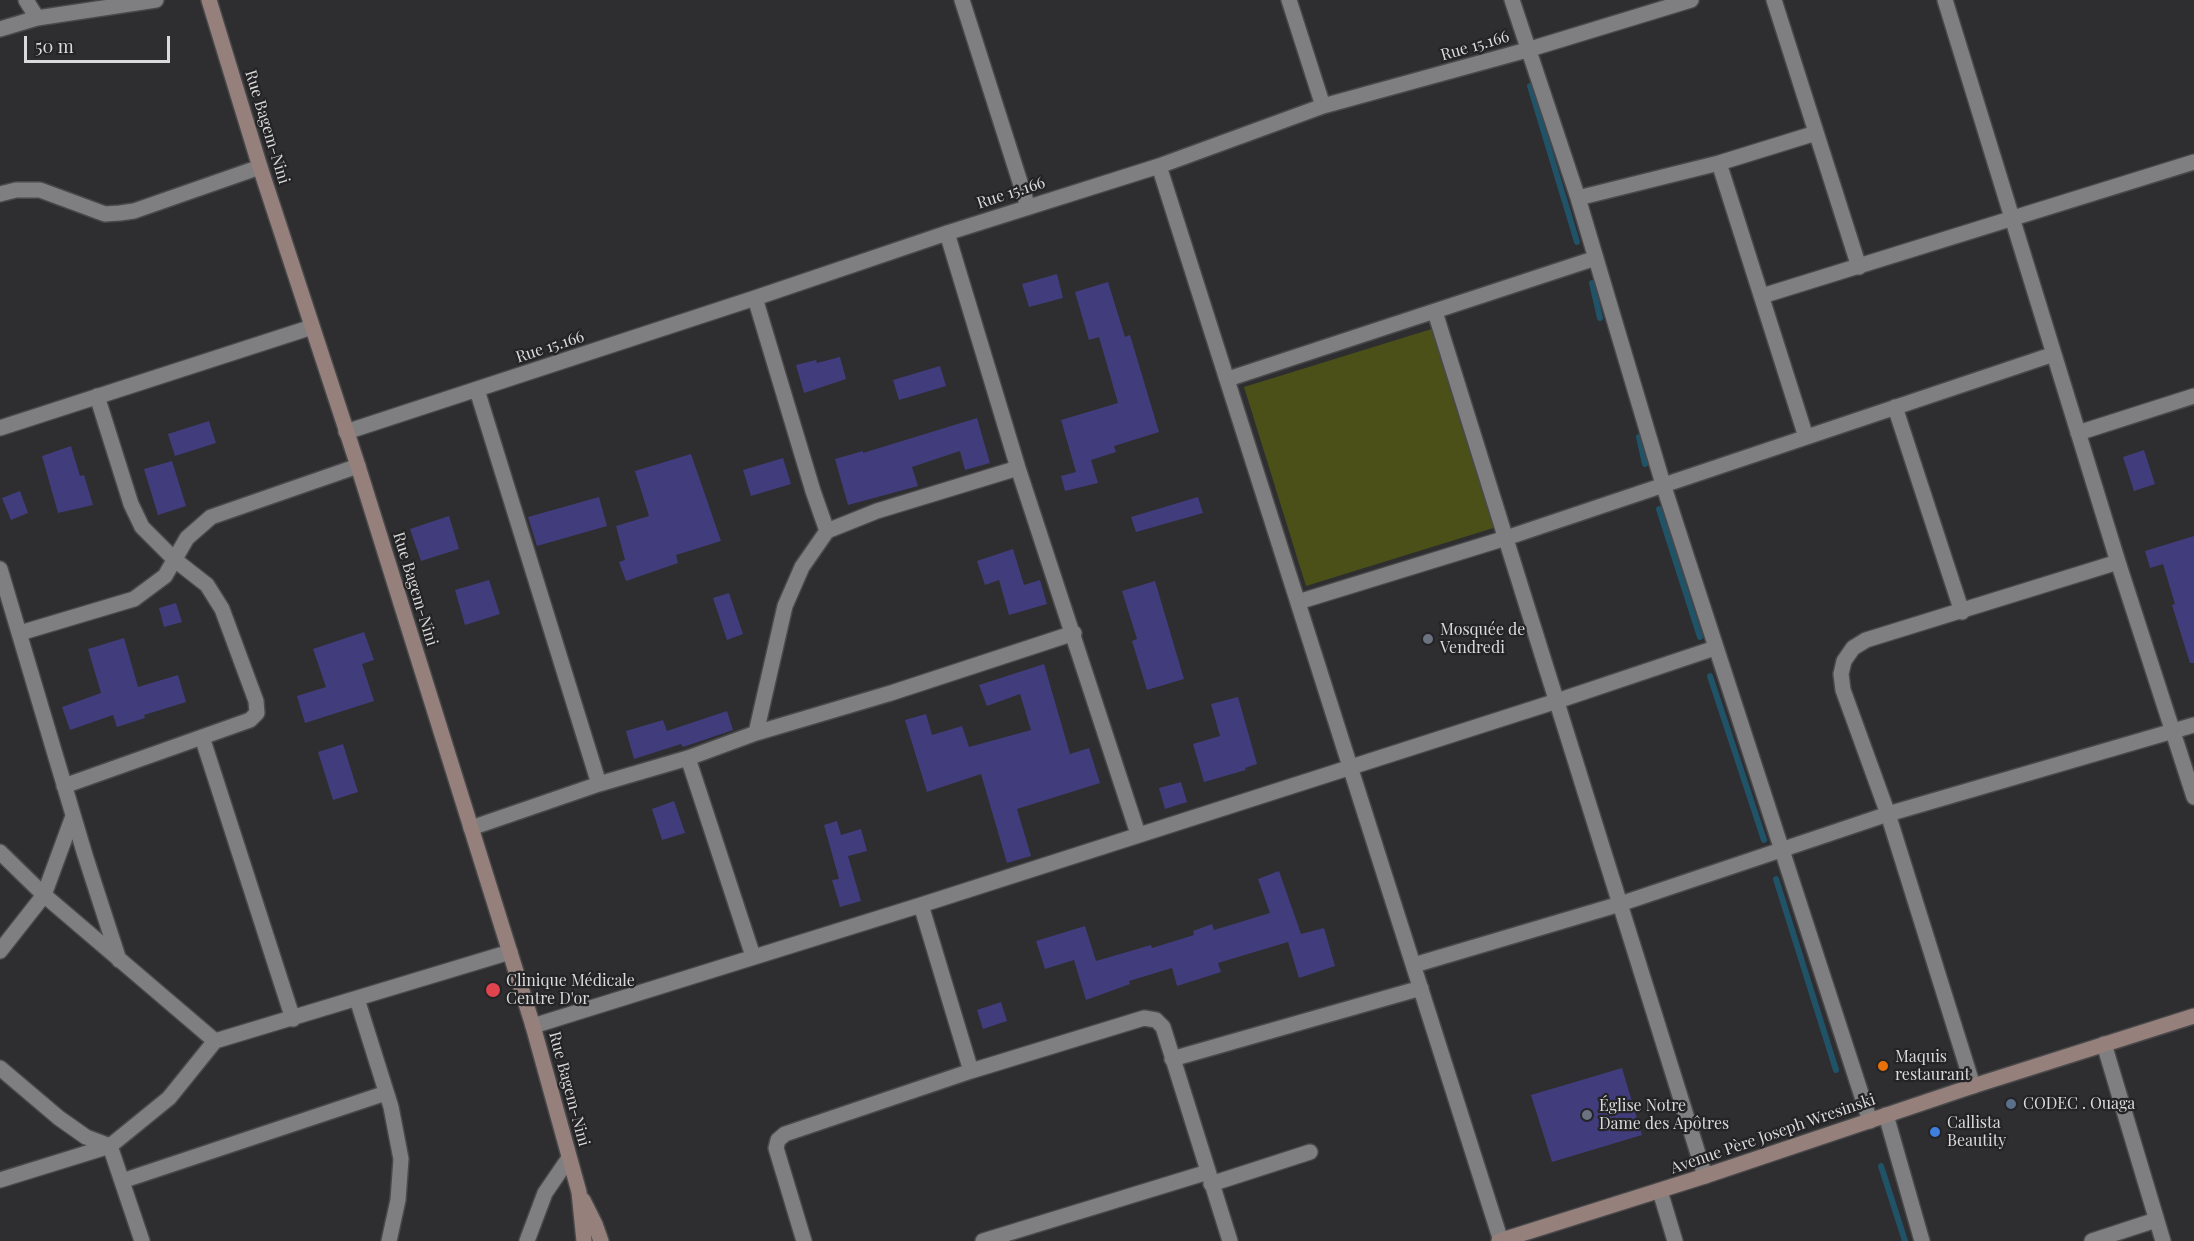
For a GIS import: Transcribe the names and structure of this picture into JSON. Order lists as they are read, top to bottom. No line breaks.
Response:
{"streets":{"street":["Rue 15.166","Rue Bagem-Nini","Avenue Père Joseph Wresinski"]},"crossings":[["Rue 15.166","Rue Bagem-Nini"]],"places":["Mosquée de Vendredi","Clinique Médicale Centre D'or","Maquis restaurant","CODEC . Ouaga","Église Notre Dame des Apôtres","Callista Beautity"],"scale_bar":"50 m"}
